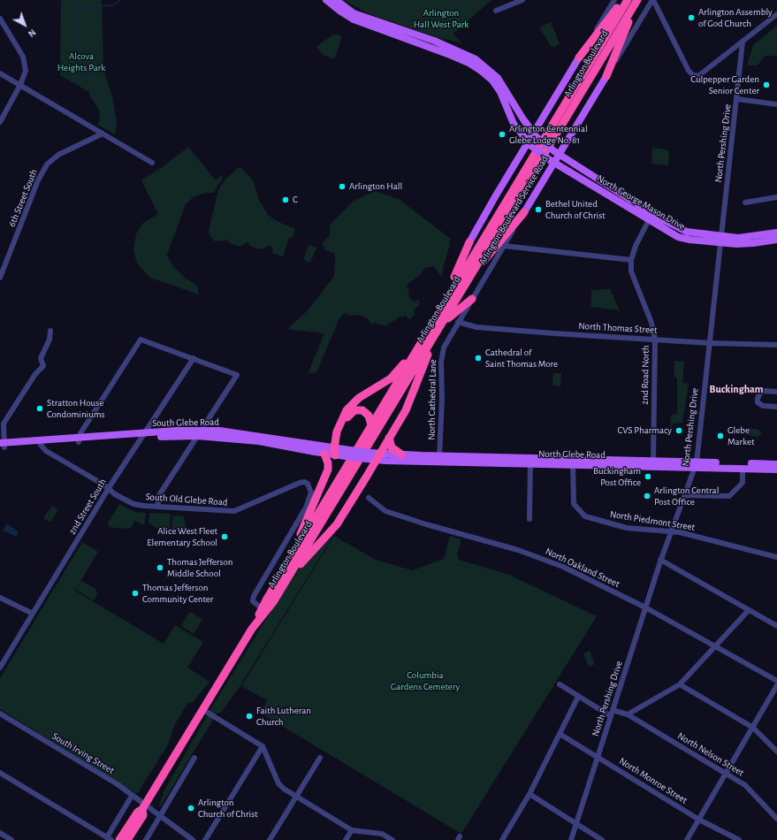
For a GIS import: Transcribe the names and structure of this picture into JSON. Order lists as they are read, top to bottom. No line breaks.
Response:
{"streets":{"highway":["Arlington Boulevard"],"main road":["North George Mason Drive","Arlington Boulevard Service Road","South Glebe Road","North Glebe Road"],"street":["North Pershing Drive","6th Street South","North Thomas Street","2nd Road North","North Cathedral Lane","South Old Glebe Road","2nd Street South","North Piedmont Street","North Oakland Street","South Irving Street","North Nelson Street","North Monroe Street"]},"crossings":[["Arlington Boulevard","South Old Glebe Road"],["Arlington Boulevard","South Irving Street"],["North Pershing Drive","North George Mason Drive"],["North Pershing Drive","North Thomas Street"],["North Pershing Drive","North Glebe Road"],["North Pershing Drive","North Piedmont Street"],["North Pershing Drive","North Oakland Street"],["North Pershing Drive","North Nelson Street"],["North Pershing Drive","North Monroe Street"],["North George Mason Drive","Arlington Boulevard Service Road"],["North George Mason Drive","2nd Road North"],["Arlington Boulevard Service Road","North Thomas Street"],["Arlington Boulevard Service Road","North Cathedral Lane"],["North Thomas Street","2nd Road North"],["North Thomas Street","North Cathedral Lane"],["2nd Road North","North Glebe Road"],["North Cathedral Lane","North Glebe Road"],["South Glebe Road","North Glebe Road"],["South Glebe Road","South Old Glebe Road"],["South Glebe Road","2nd Street South"],["North Glebe Road","North Piedmont Street"],["South Old Glebe Road","2nd Street South"]],"districts":["Buckingham"],"parks":["Arlington Hall West Park","Alcova Heights Park","Columbia Gardens Cemetery"],"places":["Arlington Assembly of God Church","Culpepper Garden Senior Center","Arlington Centennial Glebe Lodge No. 81","Arlington Hall","C","Bethel United Church of Christ","Cathedral of Saint Thomas More","Stratton House Condominiums","CVS Pharmacy","Glebe Market","Buckingham Post Office","Arlington Central Post Office","Alice West Fleet Elementary School","Thomas Jefferson Middle School","Thomas Jefferson Community Center","Faith Lutheran Church","Arlington Church of Christ"],"north":"bottom right"}
